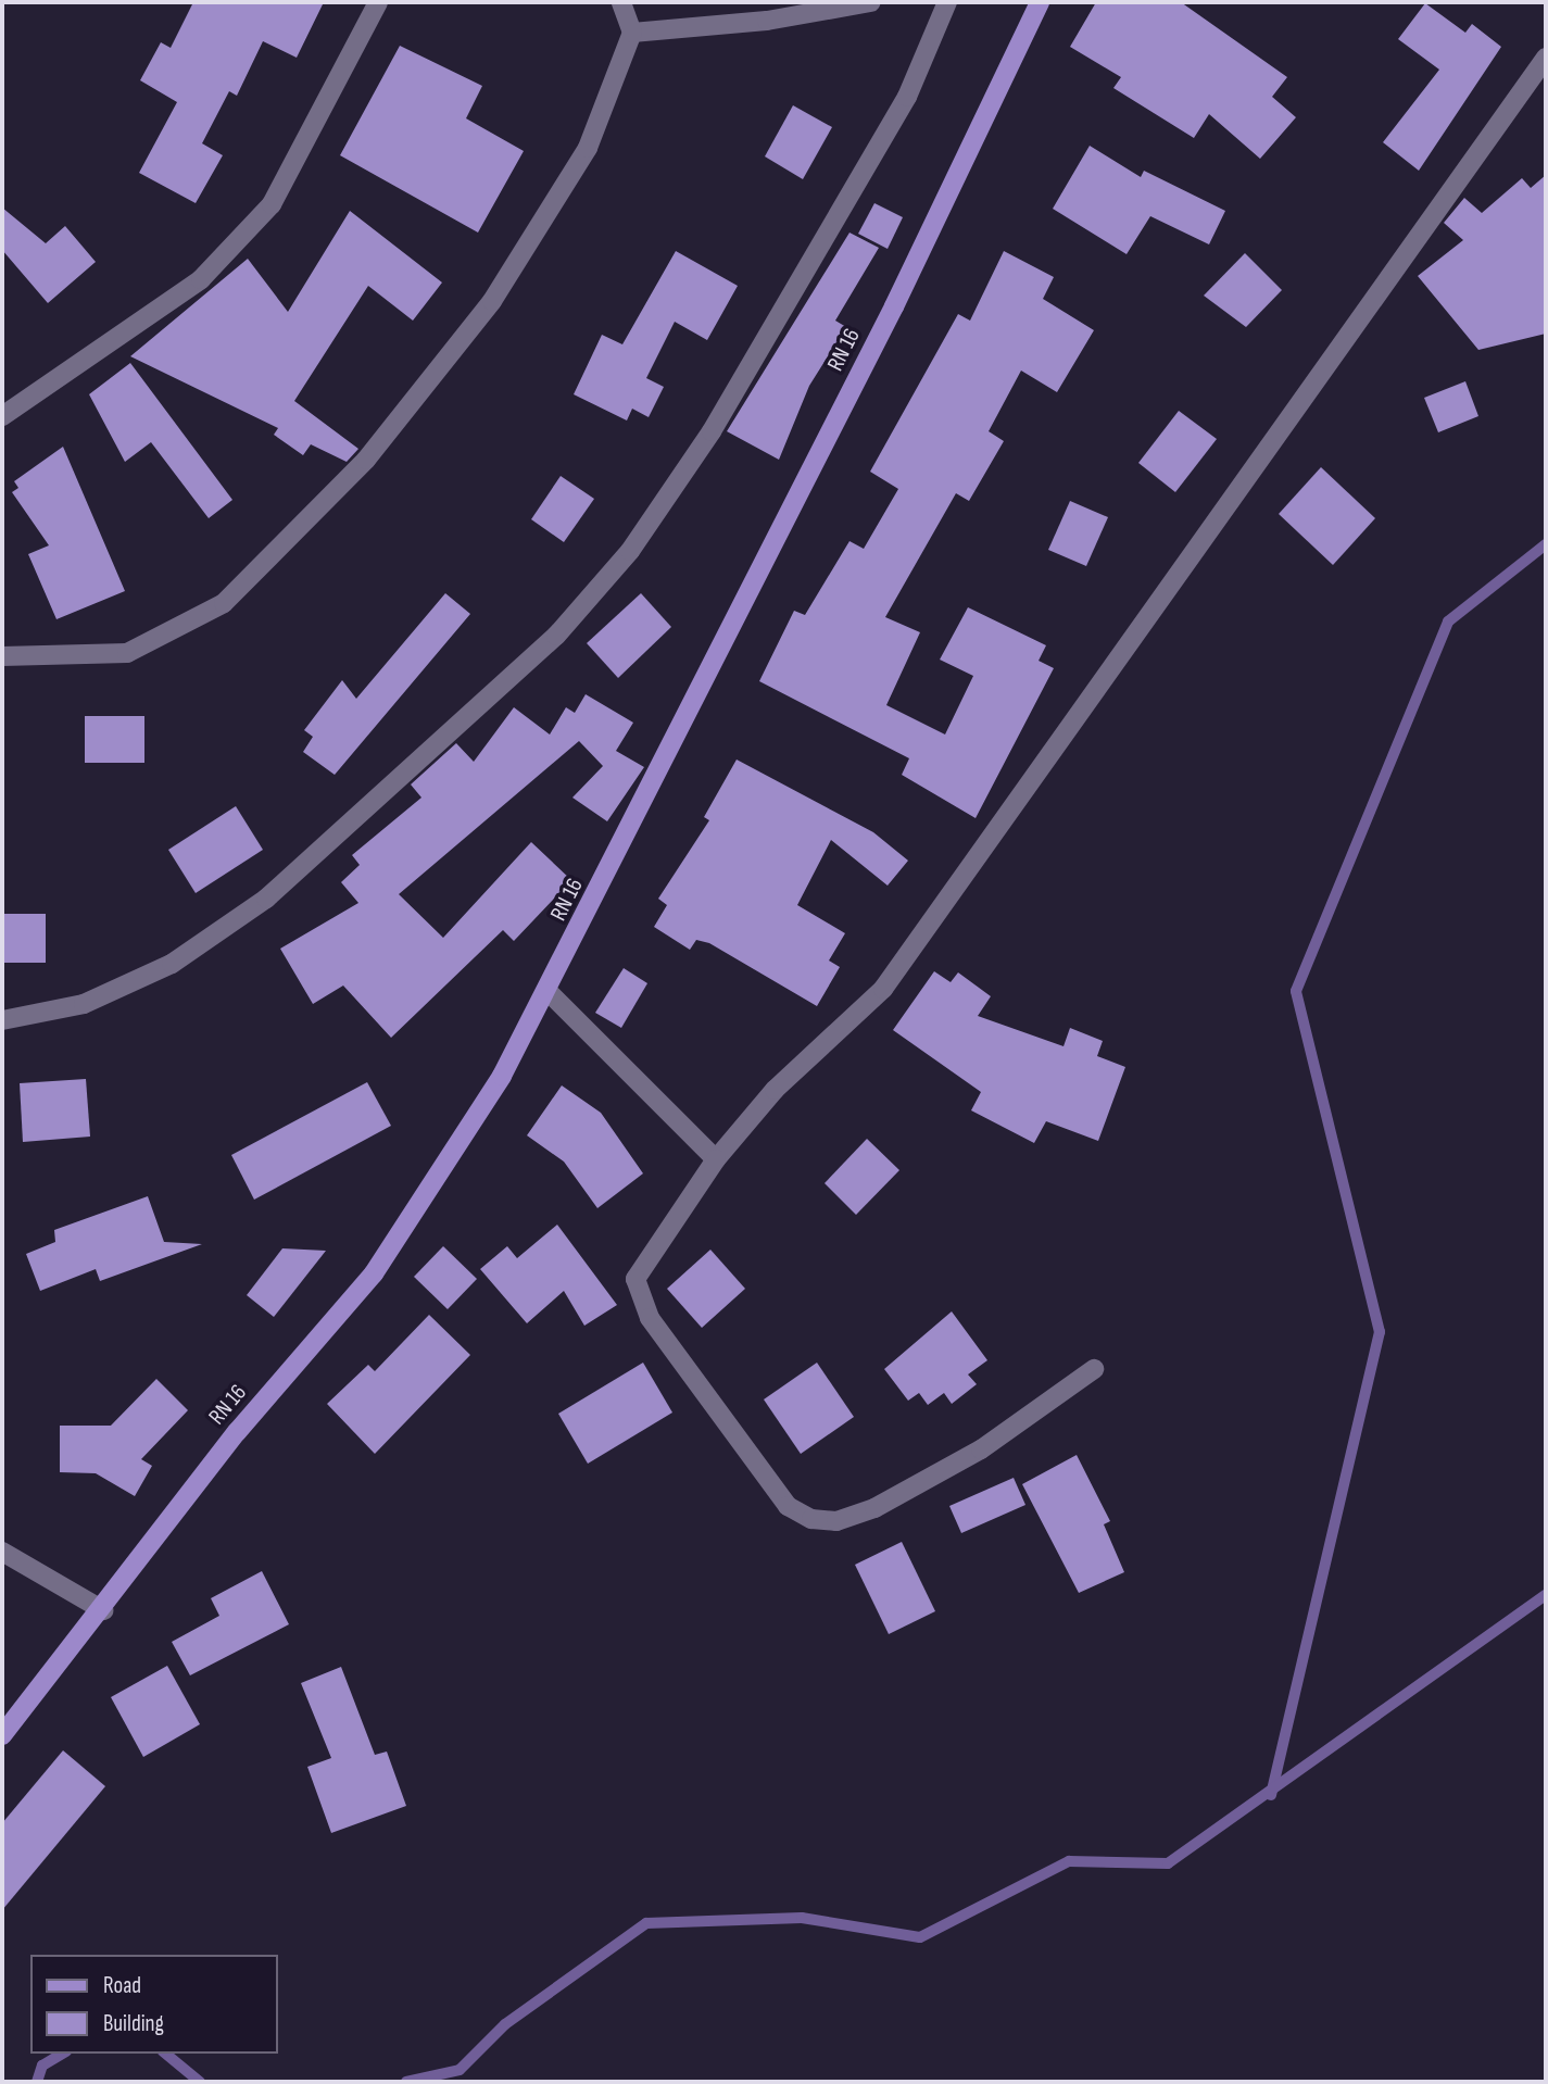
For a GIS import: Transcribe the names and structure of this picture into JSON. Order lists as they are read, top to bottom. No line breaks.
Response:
{"streets":{"main road":["RN 16"]},"legend":["Road","Building"]}
